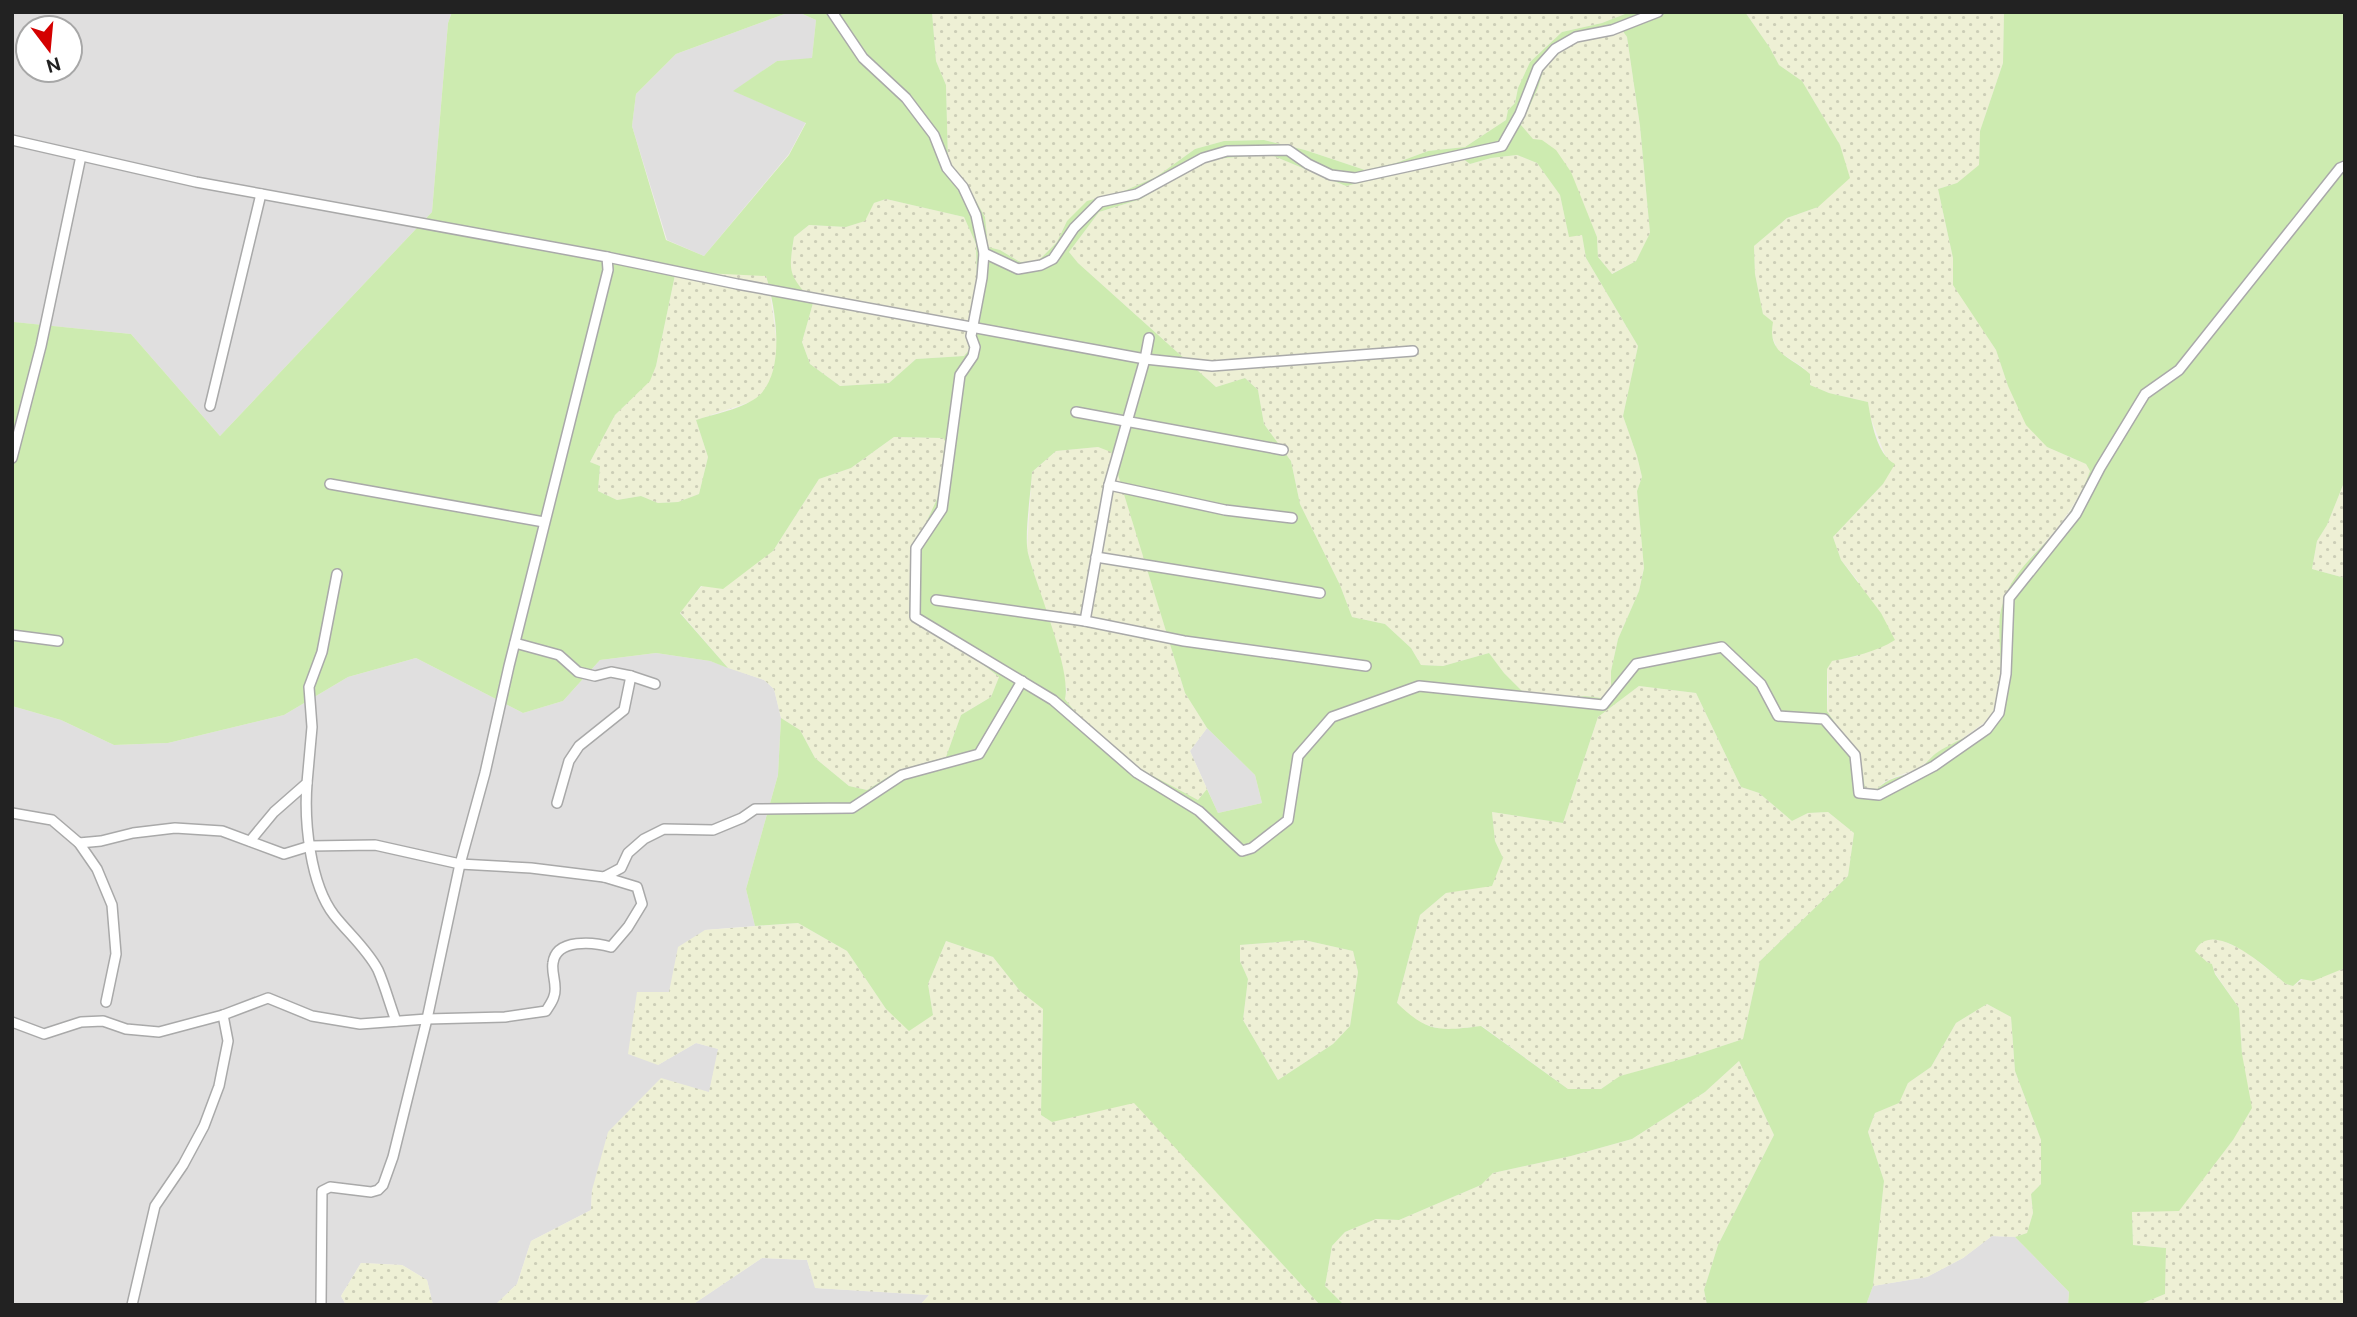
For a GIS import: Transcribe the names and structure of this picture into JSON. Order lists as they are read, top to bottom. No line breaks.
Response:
{"north":"bottom"}
